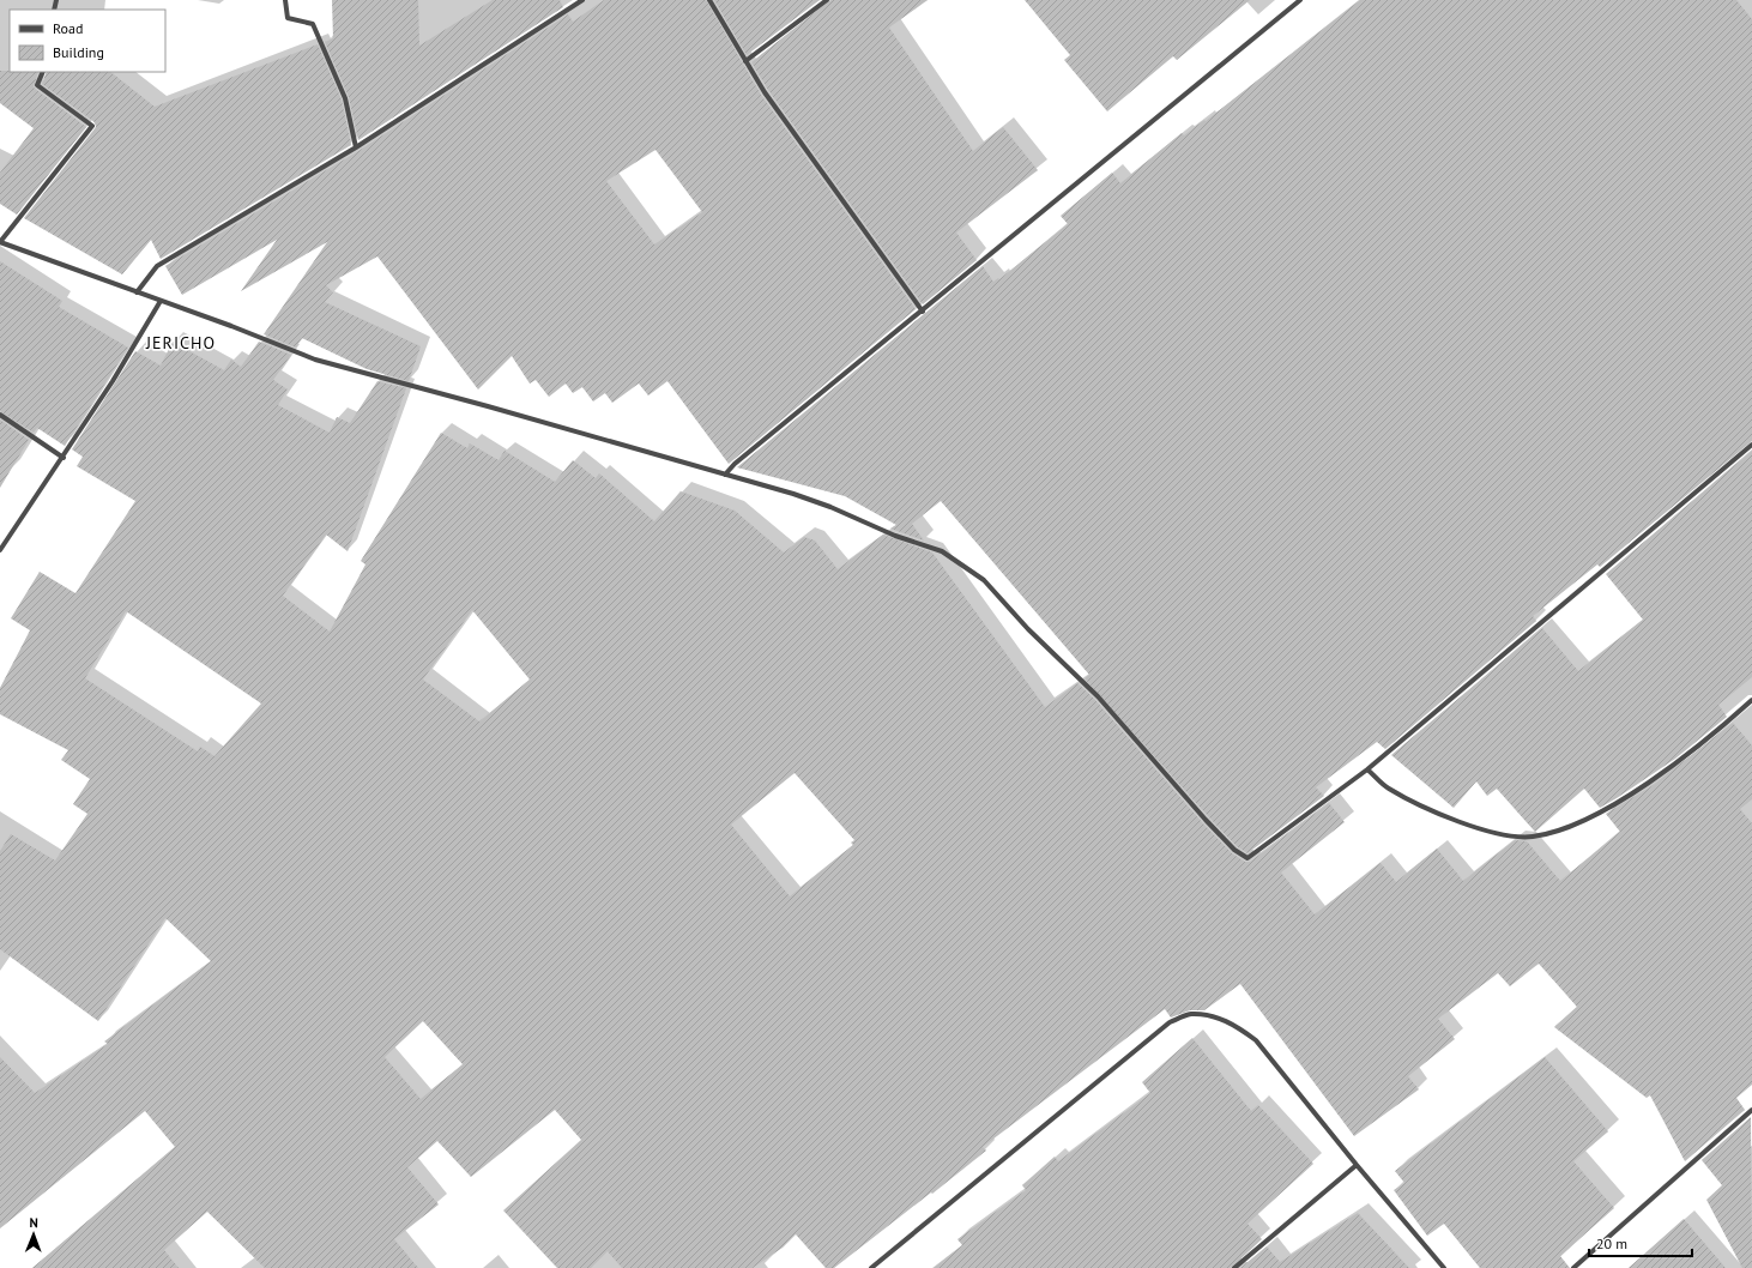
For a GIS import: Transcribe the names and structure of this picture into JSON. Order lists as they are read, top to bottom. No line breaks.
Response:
{"districts":["JERICHO"],"legend":["Road","Building"],"scale_bar":"20 m","north":"top"}
